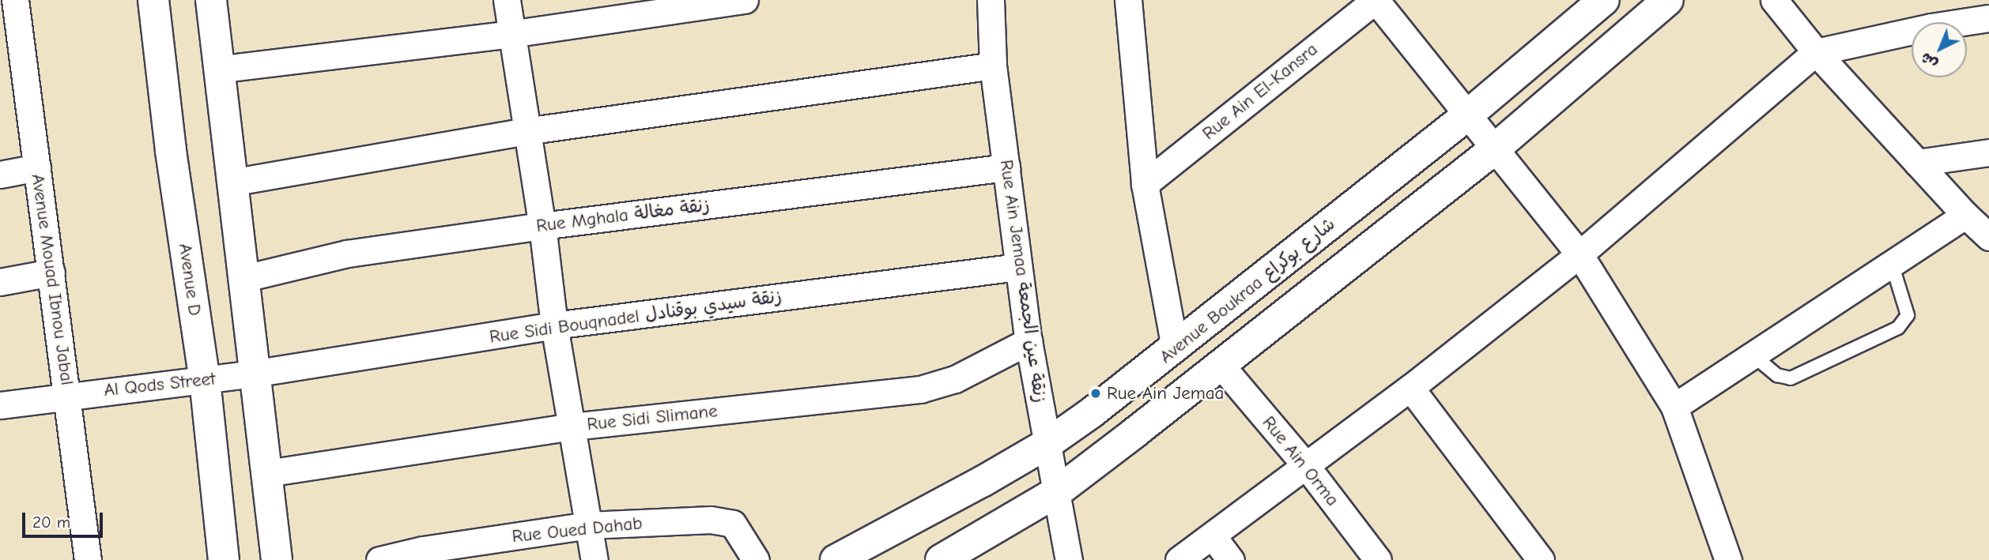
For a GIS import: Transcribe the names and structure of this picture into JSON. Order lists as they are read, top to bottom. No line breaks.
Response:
{"streets":{"street":["Rue Ain El-Kansra","Rue Mghala زنقة مغالة","Avenue Mouad Ibnou Jabal","Avenue D","Rue Ain Jemaa زنقة عين الجمعة","Avenue Boukraa شارع بوكراع","Rue Sidi Bouqnadel زنقة سيدي بوقنادل","Al Qods Street","Rue Sidi Slimane","Rue Ain Orma","Rue Oued Dahab"]},"crossings":[["Rue Mghala زنقة مغالة","Rue Ain Jemaa زنقة عين الجمعة"],["Avenue Mouad Ibnou Jabal","Al Qods Street"],["Avenue D","Al Qods Street"],["Rue Ain Jemaa زنقة عين الجمعة","Avenue Boukraa شارع بوكراع"],["Rue Ain Jemaa زنقة عين الجمعة","Rue Sidi Bouqnadel زنقة سيدي بوقنادل"],["Rue Ain Jemaa زنقة عين الجمعة","Rue Sidi Slimane"],["Rue Sidi Bouqnadel زنقة سيدي بوقنادل","Al Qods Street"]],"places":["Rue Ain Jemaa"],"scale_bar":"20 m","north":"bottom left"}
